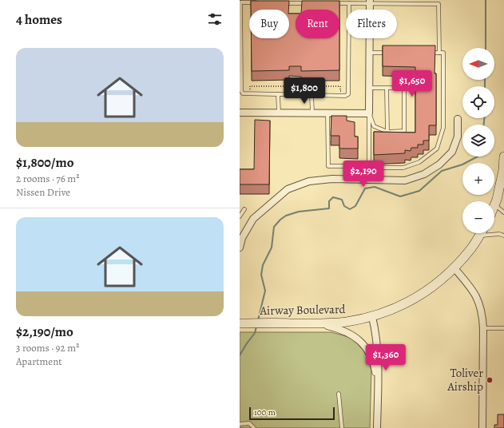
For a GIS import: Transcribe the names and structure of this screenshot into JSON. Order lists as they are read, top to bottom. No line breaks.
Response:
{"streets":{"main road":["Airway Boulevard"]},"places":["Toliver Airship"],"scale_bar":"100 m","north":"left","page":{"heading":"4 homes","chip":["Buy","Rent","Filters"],"list":[{"name":"$1,800/mo","note":"2 rooms · 76 m² · Nissen Drive"},{"name":"$2,190/mo","note":"3 rooms · 92 m² · Apartment"}],"map_buttons":["+","−"],"price":["$1,650","$1,800","$2,190","$1,360"],"scale":"100 m"}}
